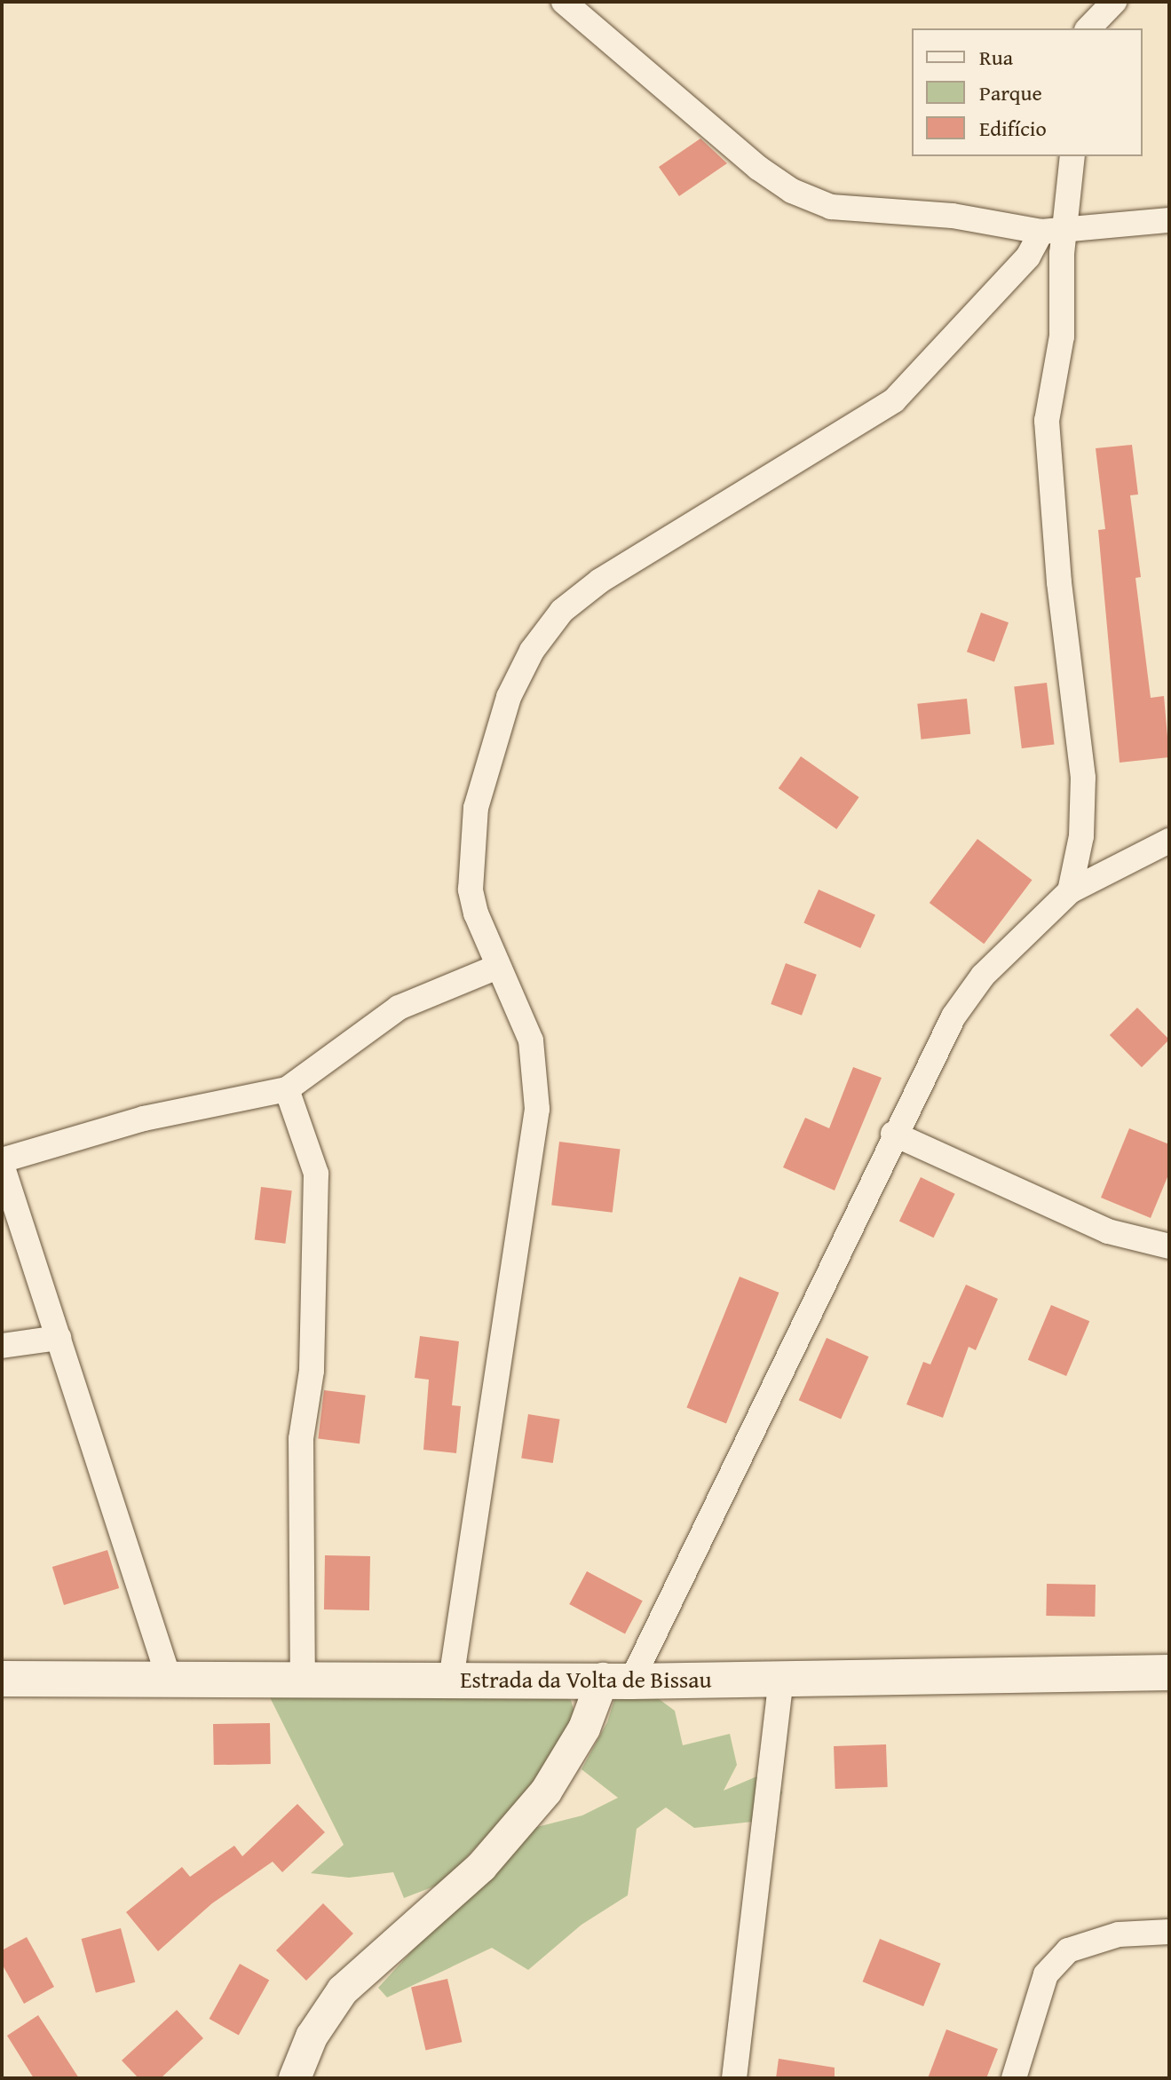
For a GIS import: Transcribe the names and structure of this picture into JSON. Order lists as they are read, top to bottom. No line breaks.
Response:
{"streets":{"main road":["Estrada da Volta de Bissau"]},"legend":["Rua","Parque","Edifício"]}
